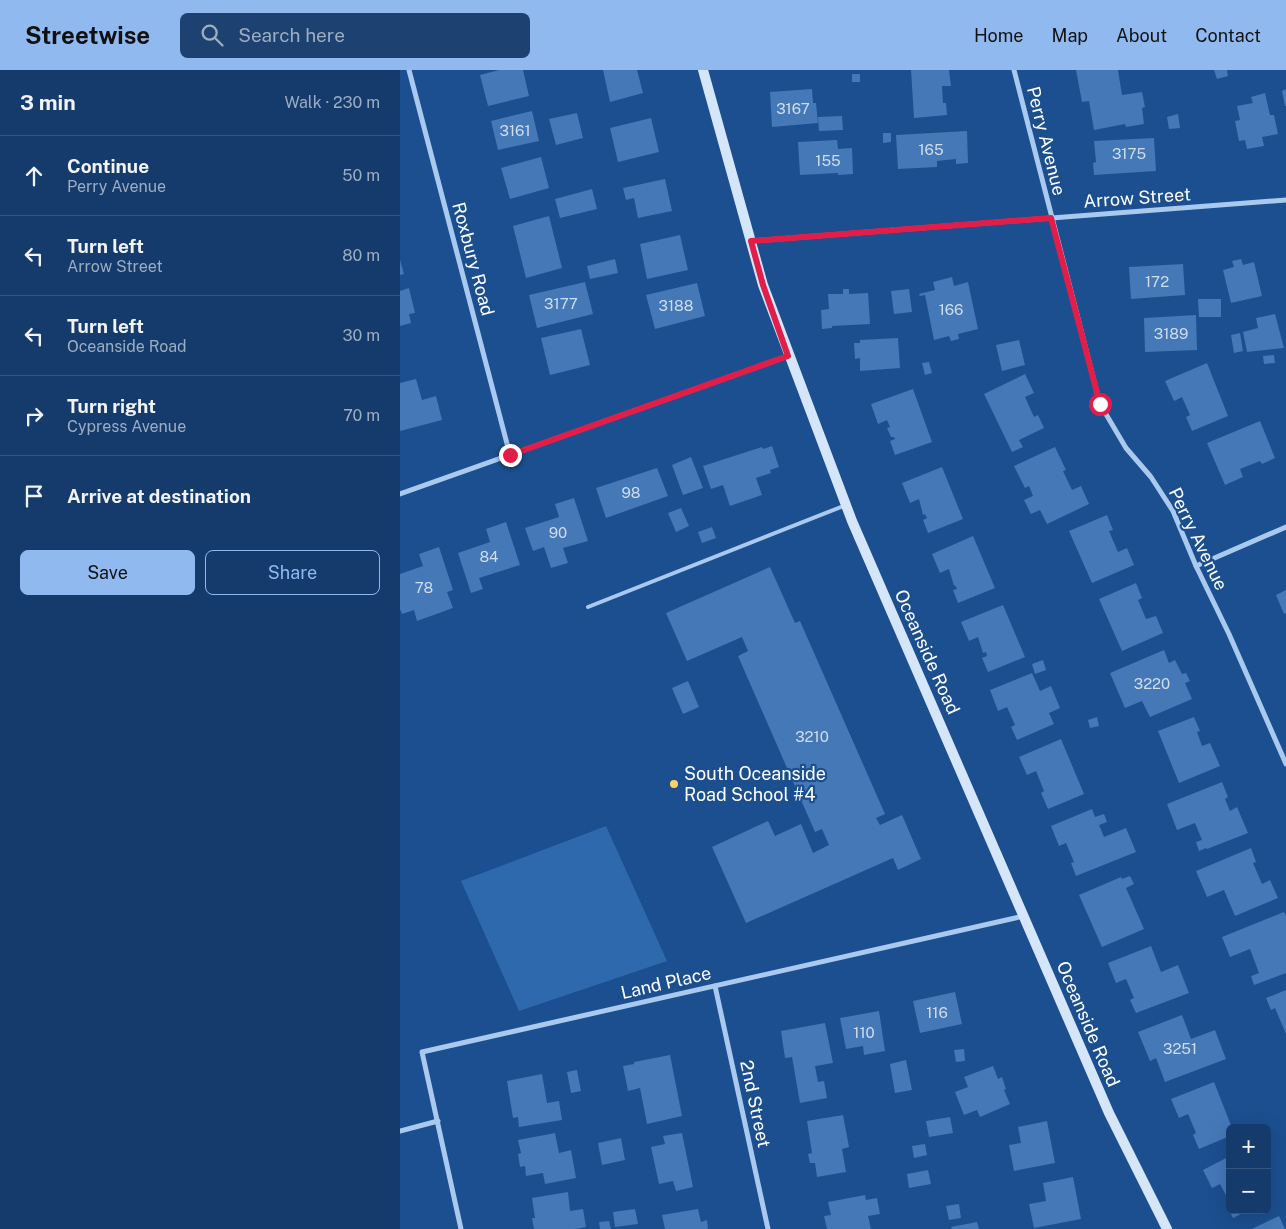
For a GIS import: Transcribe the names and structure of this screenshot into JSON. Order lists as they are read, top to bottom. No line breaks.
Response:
{"streets":{"main road":["Oceanside Road"],"street":["Perry Avenue","Arrow Street","Roxbury Road","Land Place","2nd Street"]},"crossings":[["Perry Avenue","Arrow Street"],["Arrow Street","Oceanside Road"],["Oceanside Road","Land Place"],["Land Place","2nd Street"]],"places":["South Oceanside Road School #4"],"house_numbers":["3167","3161","165","3175","155","172","3177","3188","166","3189","98","90","84","78","3220","3210","116","110","3251"],"page":{"header":"Streetwise","search":"Search here","nav":["Home","Map","About","Contact"],"heading":["3 min","Walk · 230 m"],"list":[["Continue","Perry Avenue","50 m"],["Turn left","Arrow Street","80 m"],["Turn left","Oceanside Road","30 m"],["Turn right","Cypress Avenue","70 m"],"Arrive at destination"],"buttons":["Save","Share"],"map_buttons":["+","−"]}}
